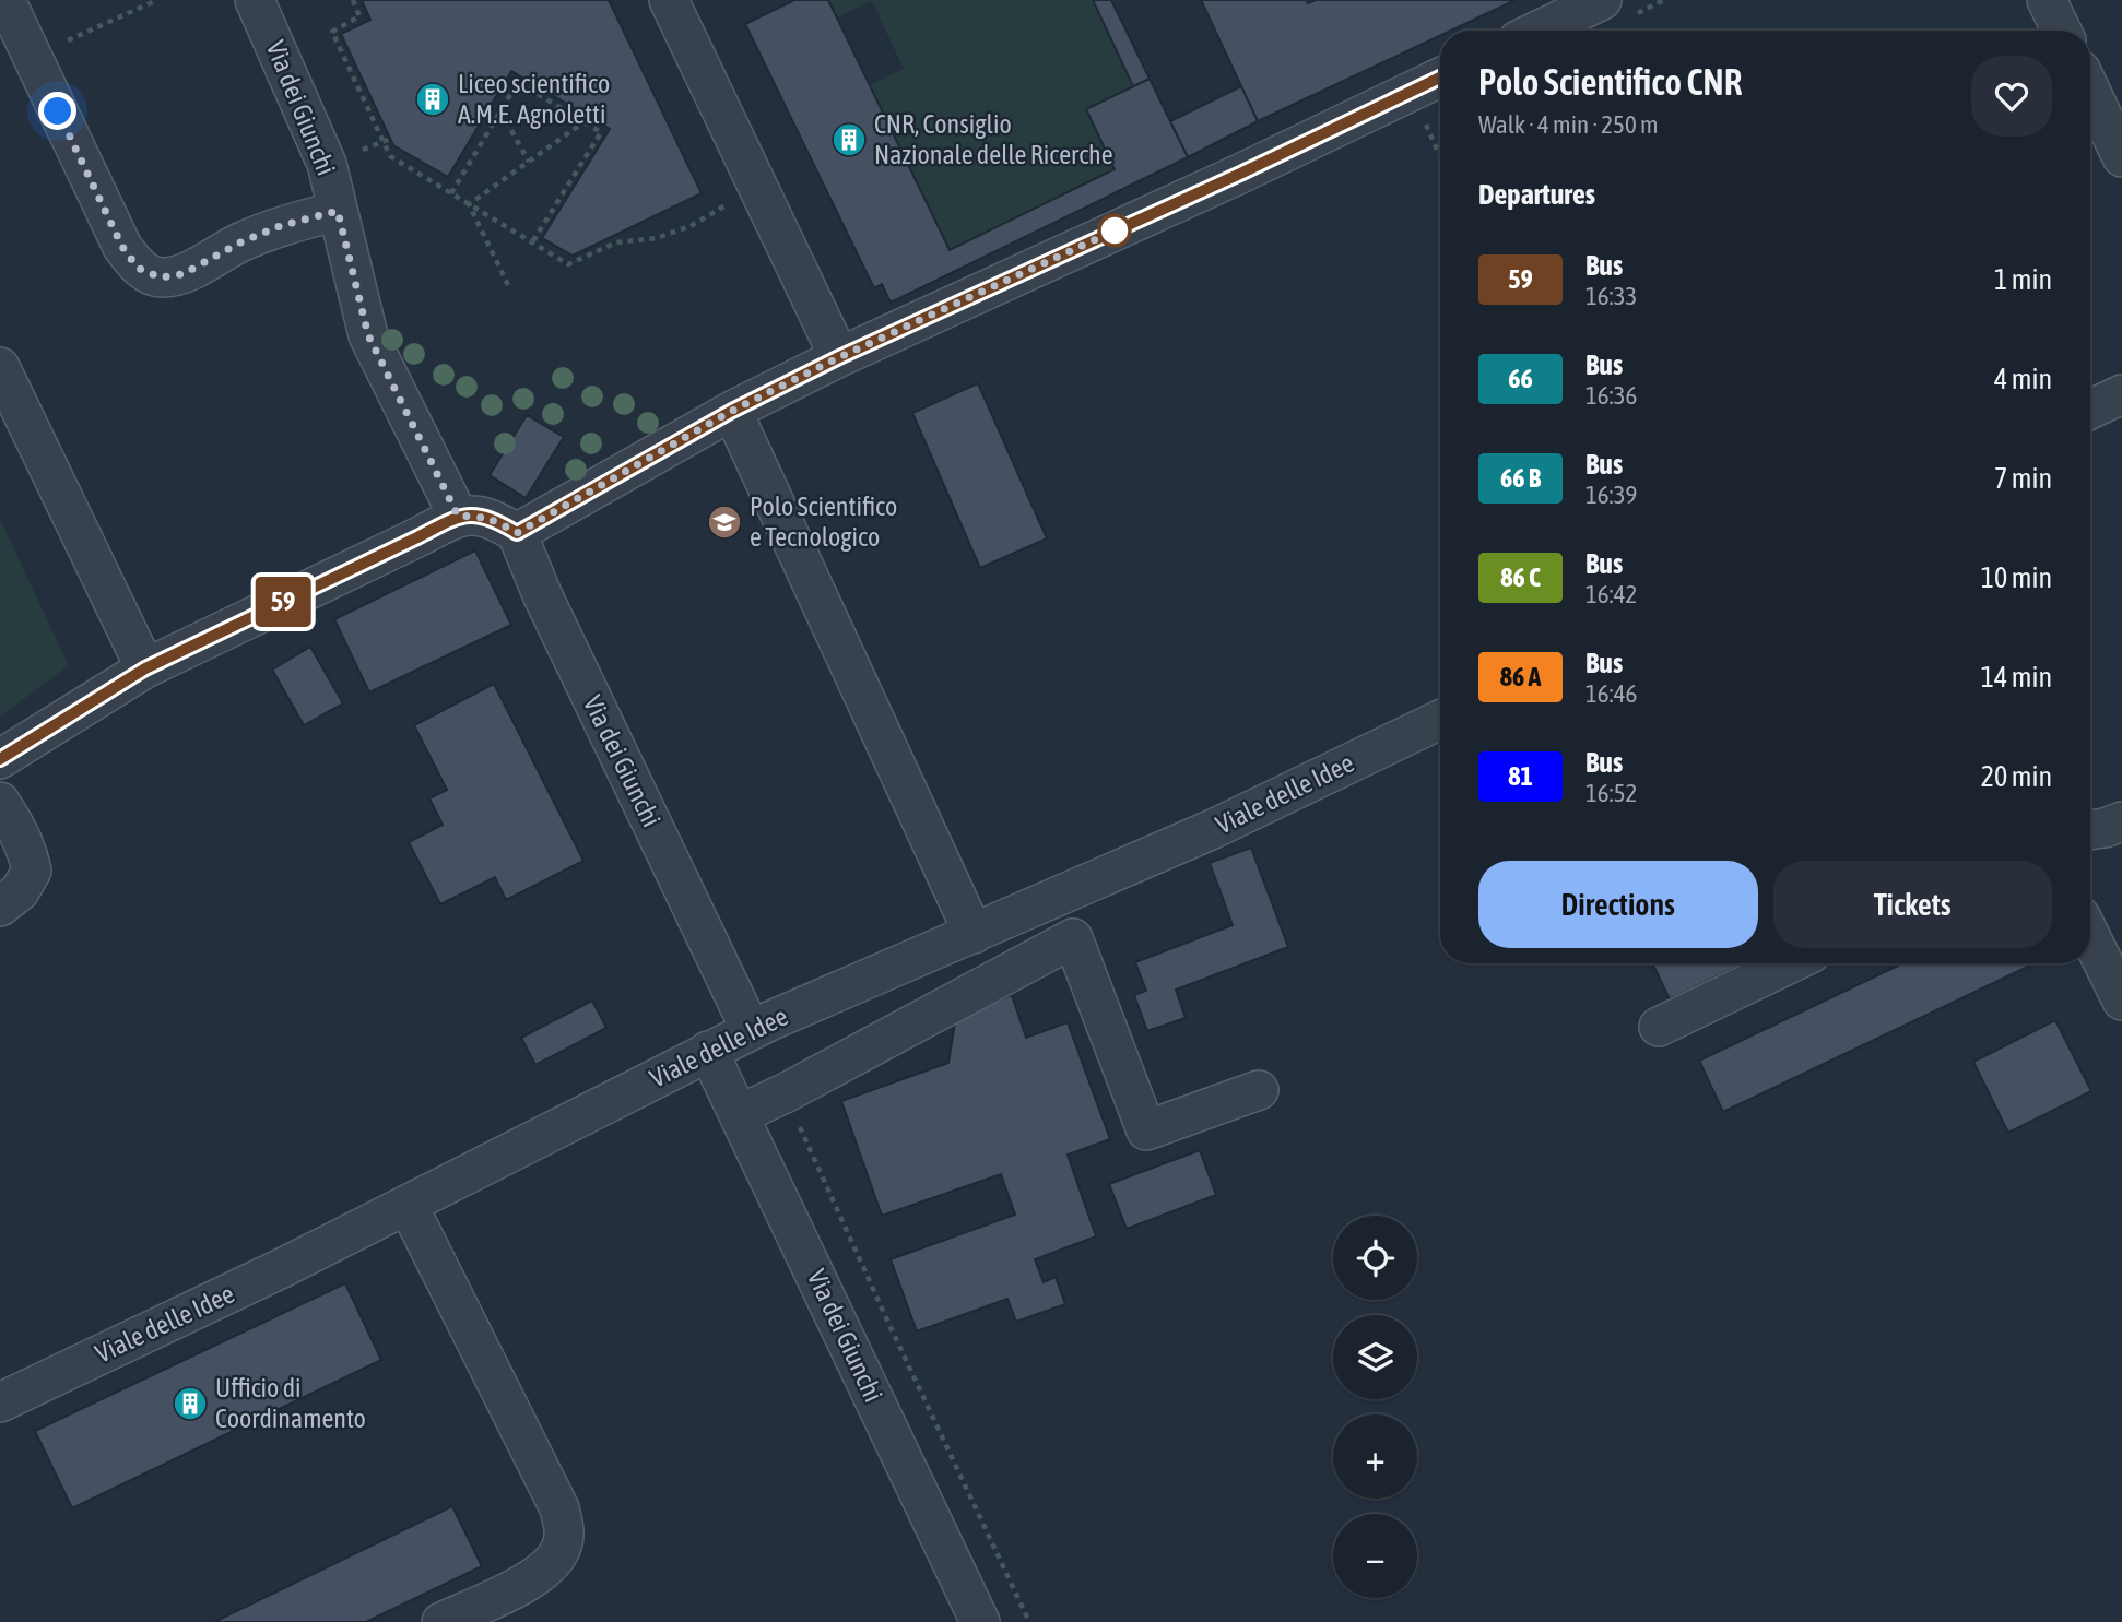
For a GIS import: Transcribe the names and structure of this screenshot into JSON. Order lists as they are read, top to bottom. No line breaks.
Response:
{"streets":{"street":["Via dei Giunchi","Viale delle Idee"]},"crossings":[["Via dei Giunchi","Viale delle Idee"]],"places":{"building":["Liceo scientifico A.M.E. Agnoletti","CNR, Consiglio Nazionale delle Ricerche","Ufficio di Coordinamento"],"school or university":["Polo Scientifico e Tecnologico"]},"lines":["bus line 59"],"page":{"on_map":"59","heading":[["Polo Scientifico CNR","Walk · 4 min · 250 m"],"Departures"],"list":[{"mark":"59","name":"Bus","note":"16:33","value":"1 min"},{"mark":"66","name":"Bus","note":"16:36","value":"4 min"},{"mark":"66 B","name":"Bus","note":"16:39","value":"7 min"},{"mark":"86 C","name":"Bus","note":"16:42","value":"10 min"},{"mark":"86 A","name":"Bus","note":"16:46","value":"14 min"},{"mark":"81","name":"Bus","note":"16:52","value":"20 min"}],"buttons":["Directions","Tickets"],"map_buttons":["+","−"]}}
